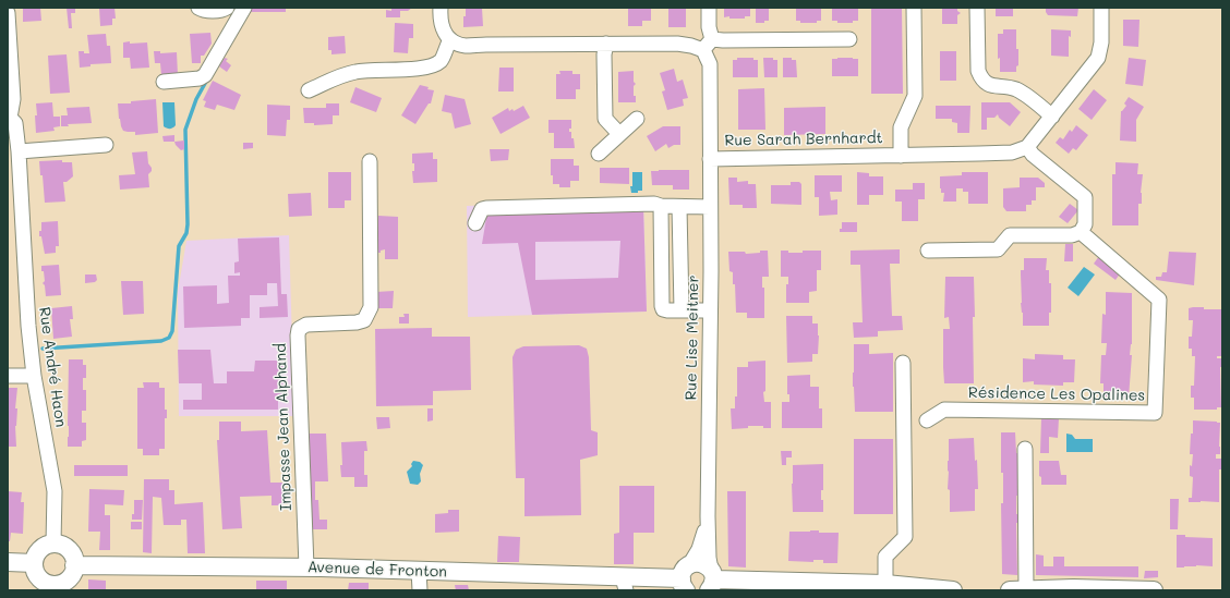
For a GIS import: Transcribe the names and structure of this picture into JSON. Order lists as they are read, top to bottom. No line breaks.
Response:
{"streets":{"main road":["Avenue de Fronton"],"street":["Rue Sarah Bernhardt","Rue Lise Meitner","Rue André Haon","Résidence Les Opalines","Impasse Jean Alphand"]},"crossings":[["Rue Sarah Bernhardt","Rue Lise Meitner"],["Rue Lise Meitner","Avenue de Fronton"],["Rue André Haon","Avenue de Fronton"],["Impasse Jean Alphand","Avenue de Fronton"]]}
